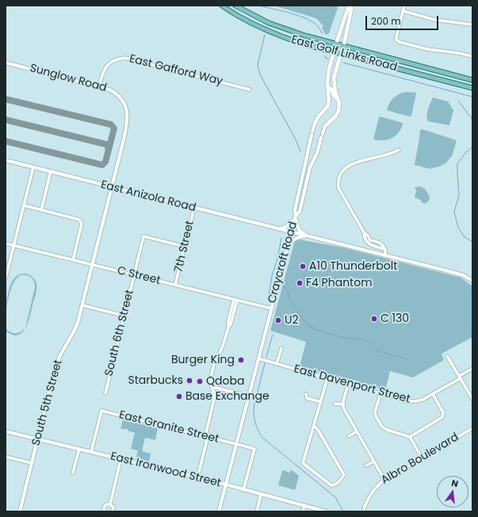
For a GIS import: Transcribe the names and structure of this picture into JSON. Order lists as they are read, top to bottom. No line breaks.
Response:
{"streets":{"main road":["East Golf Links Road"],"street":["East Gafford Way","Sunglow Road","East Anizola Road","7th Street","Craycroft Road","C Street","South 6th Street","East Davenport Street","South 5th Street","East Granite Street","Albro Boulevard","East Ironwood Street"]},"crossings":[["East Gafford Way","Sunglow Road"],["Sunglow Road","East Anizola Road"],["Sunglow Road","South 5th Street"],["East Anizola Road","7th Street"],["East Anizola Road","Craycroft Road"],["East Anizola Road","South 5th Street"],["7th Street","C Street"],["7th Street","South 6th Street"],["Craycroft Road","C Street"],["Craycroft Road","East Davenport Street"],["Craycroft Road","East Granite Street"],["Craycroft Road","East Ironwood Street"],["C Street","South 6th Street"],["C Street","South 5th Street"],["South 5th Street","East Ironwood Street"],["East Granite Street","East Ironwood Street"]],"places":["A10 Thunderbolt","F4 Phantom","C 130","U2","Burger King","Starbucks","Qdoba","Base Exchange"],"scale_bar":"200 m","north":"top"}
